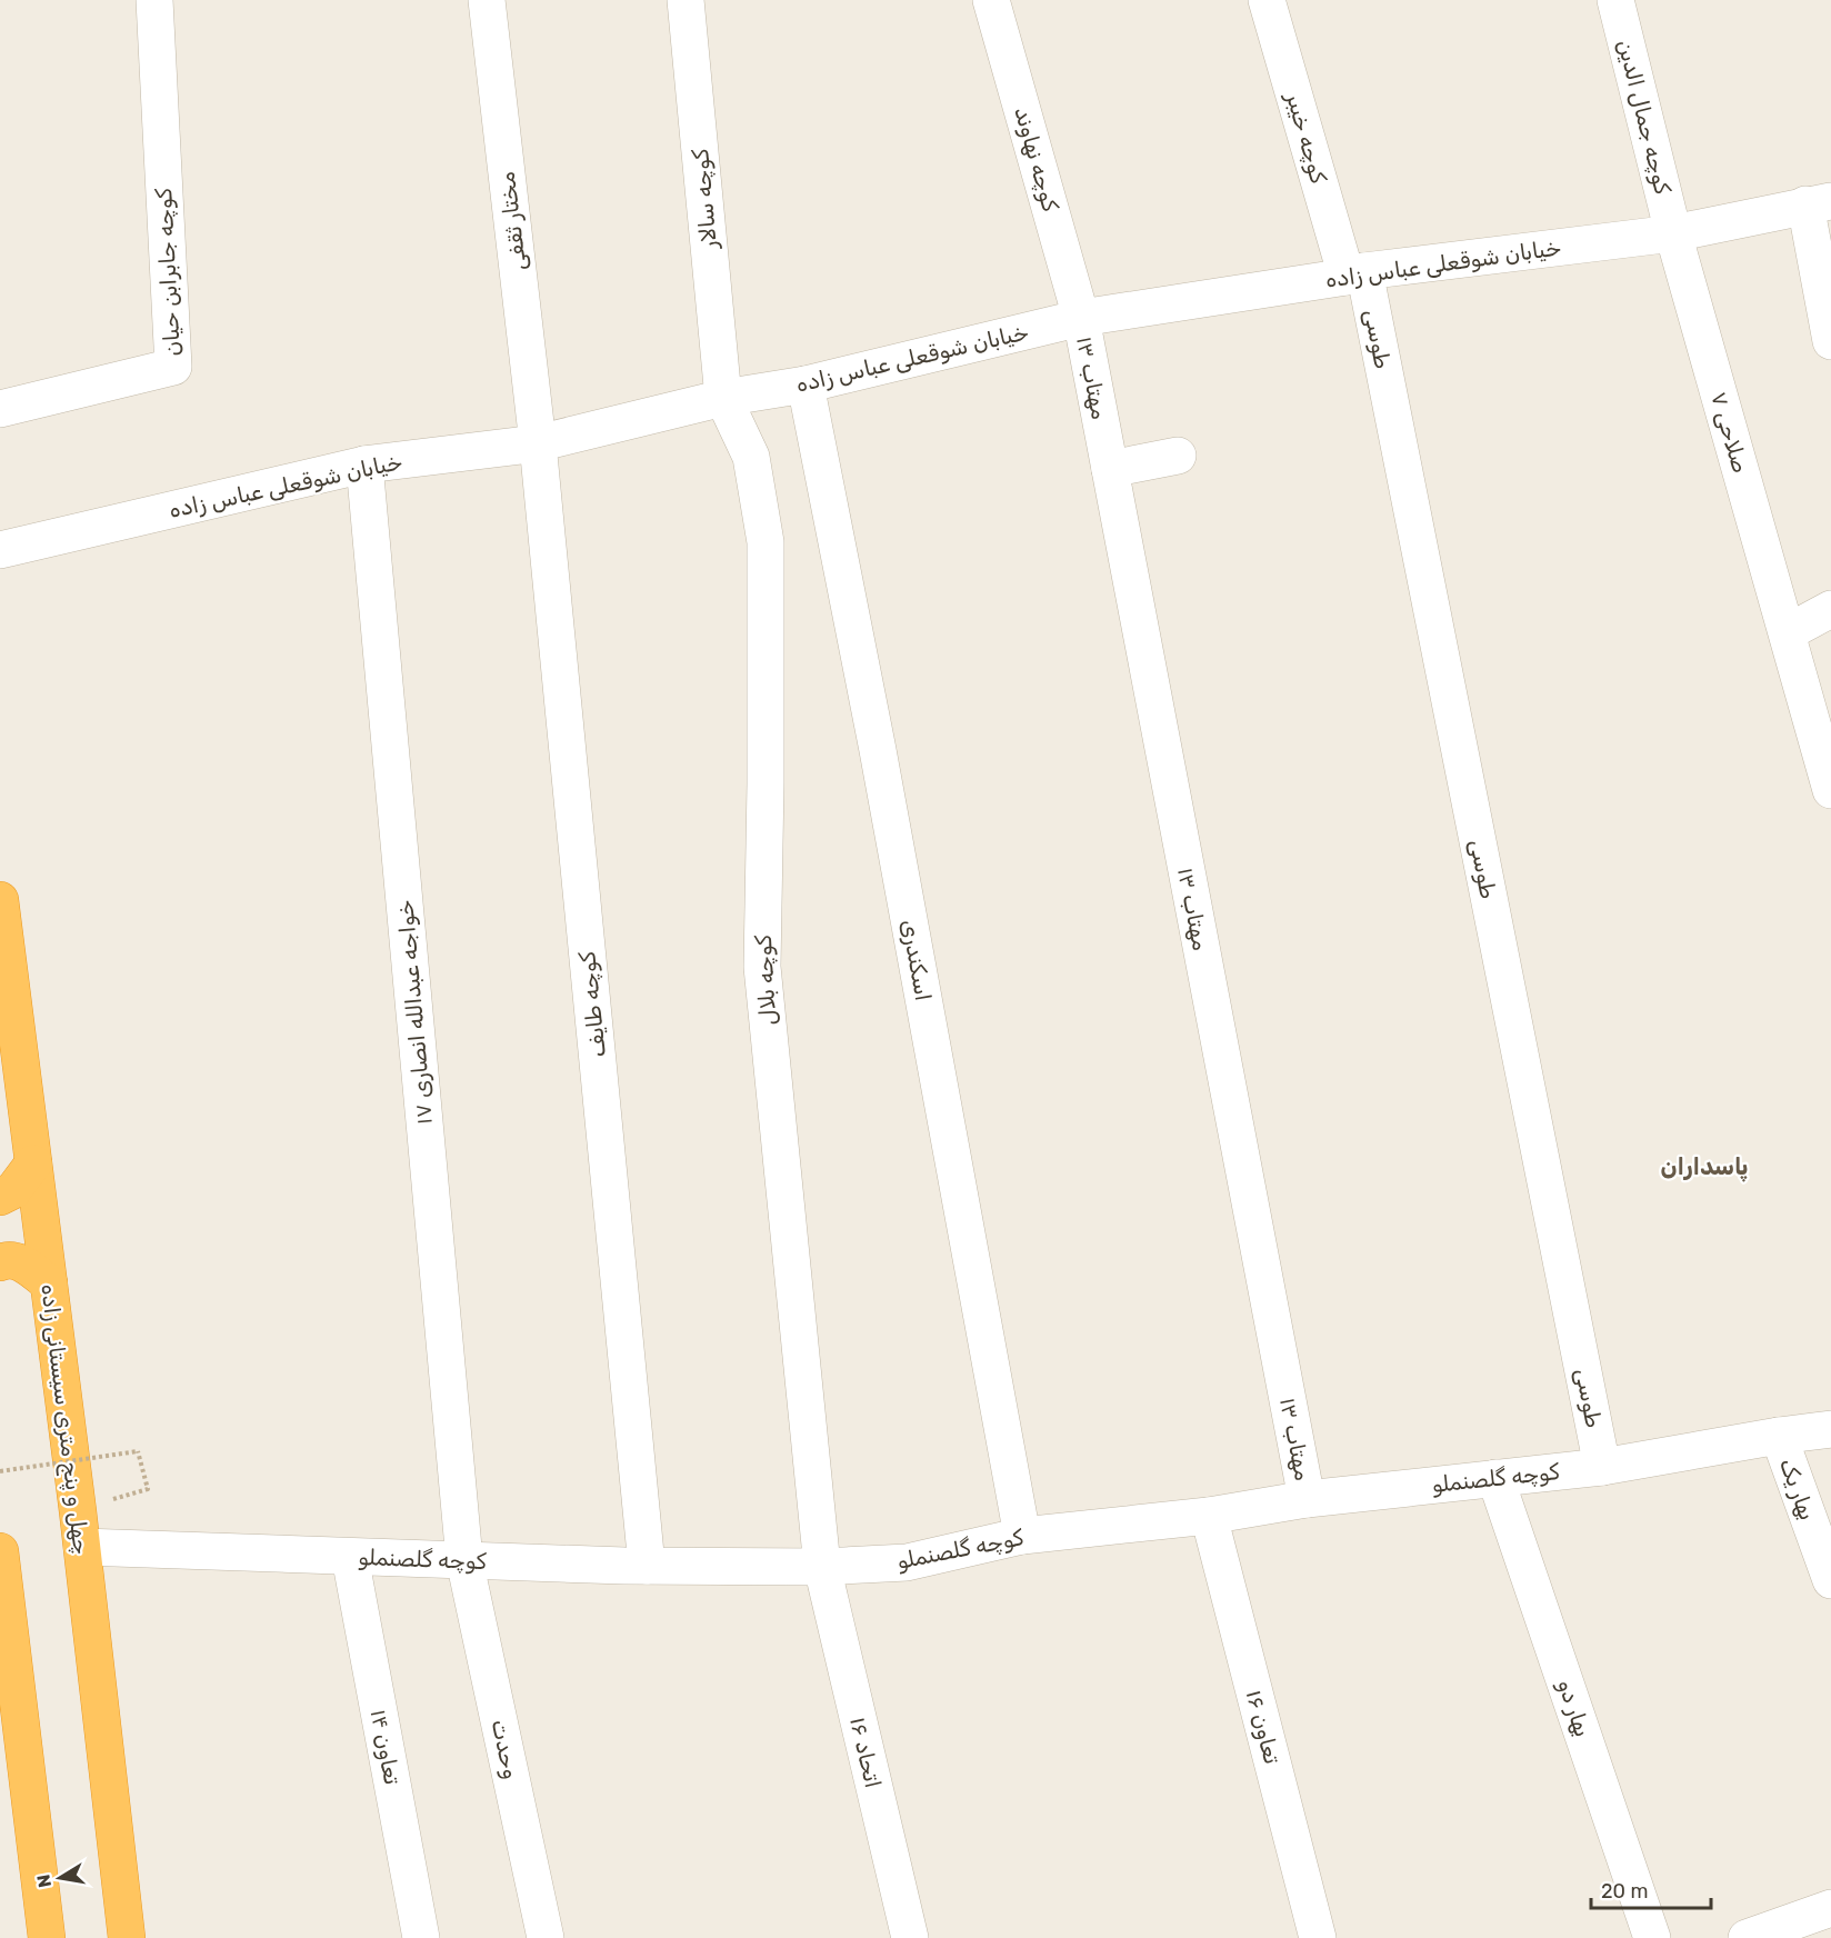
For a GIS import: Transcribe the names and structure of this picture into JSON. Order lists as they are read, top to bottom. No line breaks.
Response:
{"streets":{"highway":["چهل و پنج متری سیستانی زاده"],"street":["کوچه جمال الدین","کوچه خیبر","کوچه نهاوند","کوچه سالار","مختار ثقفی","خیابان شوقعلی عباس زاده","کوچه جابرابن حیان","طوسی","مهتاب ۱۳","صلاحی ۷","اسکندری","کوچه بلال","کوچه طایف","خواجه عبدالله انصاری ۱۷","کوچه گلصنملو","بهار یک","بهار دو","تعاون ۱۶","تعاون ۱۴","وحدت","اتحاد ۱۶"]},"crossings":[["کوچه جمال الدین","خیابان شوقعلی عباس زاده"],["کوچه جمال الدین","صلاحی ۷"],["کوچه خیبر","خیابان شوقعلی عباس زاده"],["کوچه خیبر","طوسی"],["کوچه نهاوند","خیابان شوقعلی عباس زاده"],["کوچه نهاوند","مهتاب ۱۳"],["کوچه سالار","خیابان شوقعلی عباس زاده"],["کوچه سالار","کوچه بلال"],["مختار ثقفی","خیابان شوقعلی عباس زاده"],["مختار ثقفی","کوچه طایف"],["خیابان شوقعلی عباس زاده","طوسی"],["خیابان شوقعلی عباس زاده","مهتاب ۱۳"],["خیابان شوقعلی عباس زاده","صلاحی ۷"],["خیابان شوقعلی عباس زاده","اسکندری"],["خیابان شوقعلی عباس زاده","کوچه بلال"],["خیابان شوقعلی عباس زاده","کوچه طایف"],["خیابان شوقعلی عباس زاده","خواجه عبدالله انصاری ۱۷"],["طوسی","کوچه گلصنملو"],["مهتاب ۱۳","کوچه گلصنملو"],["اسکندری","کوچه گلصنملو"],["کوچه بلال","کوچه گلصنملو"],["کوچه بلال","اتحاد ۱۶"],["کوچه طایف","کوچه گلصنملو"],["خواجه عبدالله انصاری ۱۷","کوچه گلصنملو"],["خواجه عبدالله انصاری ۱۷","وحدت"],["چهل و پنج متری سیستانی زاده","کوچه گلصنملو"],["کوچه گلصنملو","بهار یک"],["کوچه گلصنملو","بهار دو"],["کوچه گلصنملو","تعاون ۱۶"],["کوچه گلصنملو","تعاون ۱۴"],["کوچه گلصنملو","وحدت"],["کوچه گلصنملو","اتحاد ۱۶"]],"districts":["پاسداران"],"scale_bar":"20 m","north":"left"}
